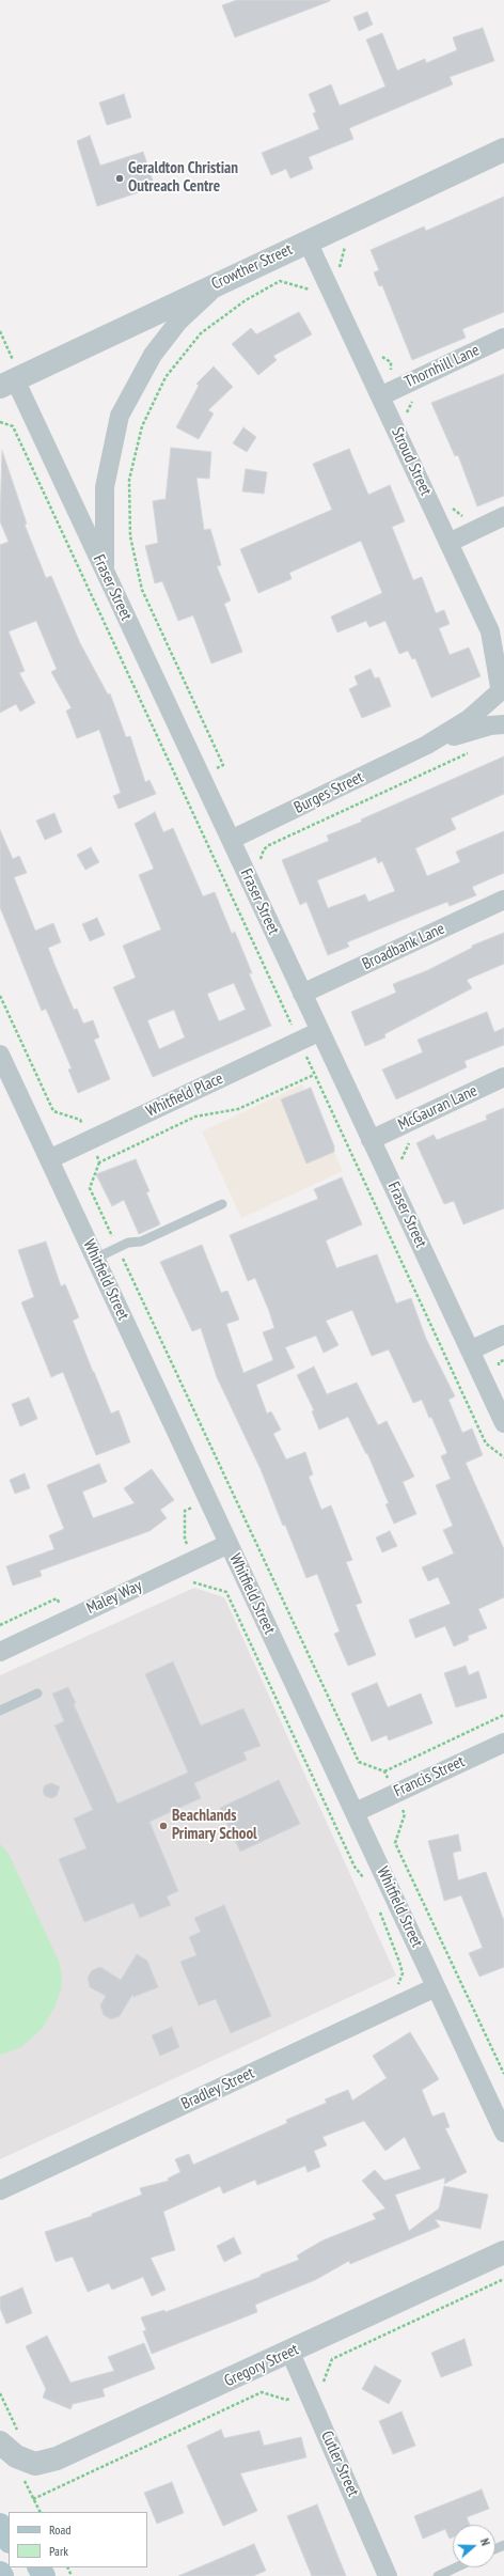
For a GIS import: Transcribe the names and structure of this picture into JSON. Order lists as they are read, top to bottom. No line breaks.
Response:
{"streets":{"street":["Crowther Street","Thornhill Lane","Stroud Street","Fraser Street","Burges Street","Broadbank Lane","Whitfield Place","McGauran Lane","Whitfield Street","Maley Way","Francis Street","Bradley Street","Gregory Street","Cutler Street"]},"crossings":[["Crowther Street","Stroud Street"],["Crowther Street","Fraser Street"],["Thornhill Lane","Stroud Street"],["Stroud Street","Burges Street"],["Fraser Street","Burges Street"],["Fraser Street","Broadbank Lane"],["Fraser Street","Whitfield Place"],["Fraser Street","McGauran Lane"],["Whitfield Place","Whitfield Street"],["Whitfield Street","Maley Way"],["Whitfield Street","Francis Street"],["Whitfield Street","Bradley Street"],["Gregory Street","Cutler Street"]],"places":["Geraldton Christian Outreach Centre","Beachlands Primary School"],"legend":["Road","Park"],"north":"right"}
